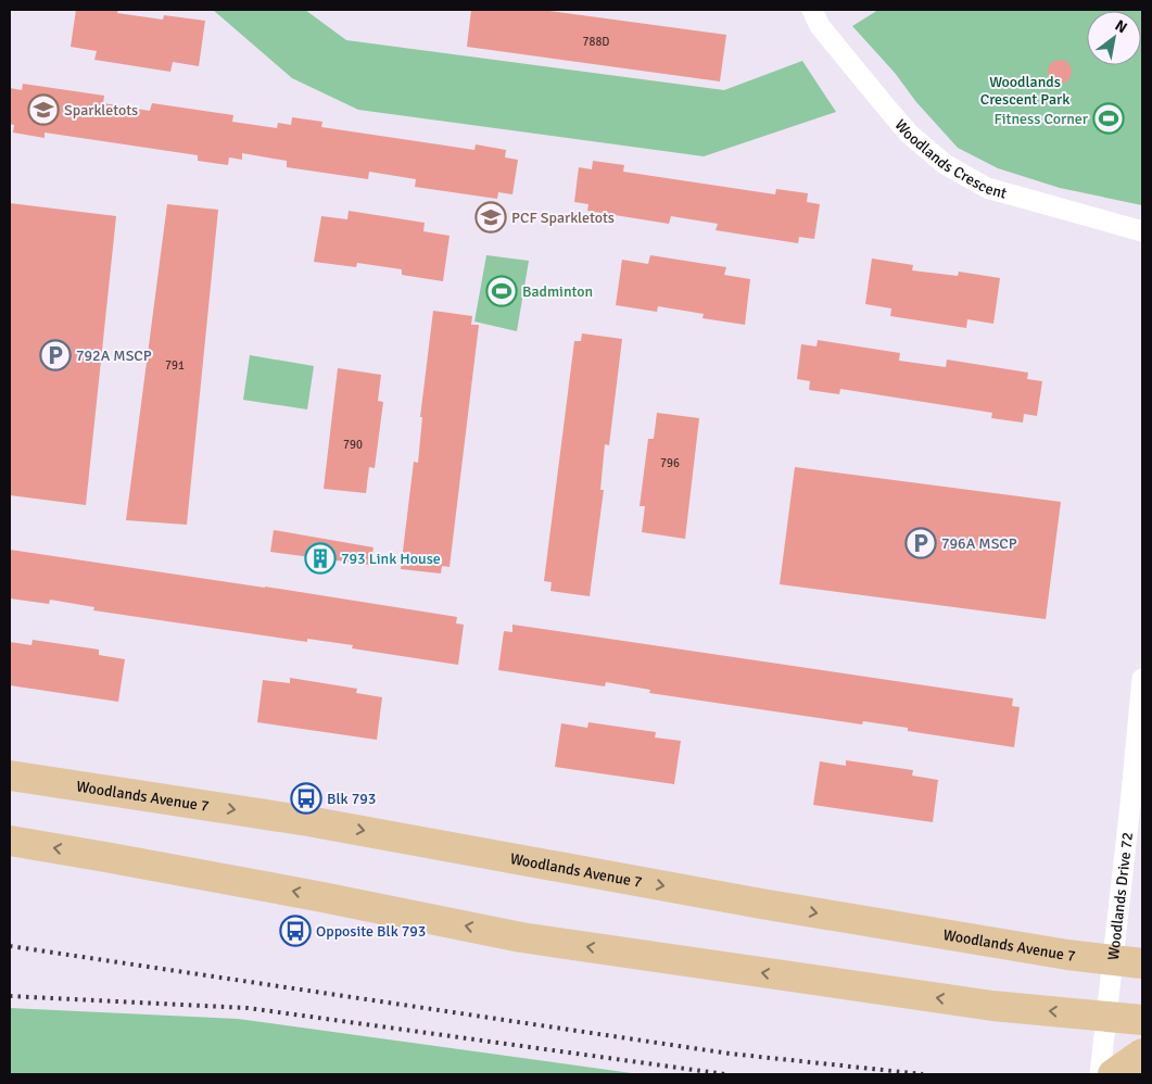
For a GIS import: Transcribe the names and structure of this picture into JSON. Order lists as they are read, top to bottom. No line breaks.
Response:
{"streets":{"main road":["Woodlands Avenue 7"],"street":["Woodlands Crescent","Woodlands Drive 72"]},"crossings":[["Woodlands Avenue 7","Woodlands Drive 72"]],"parks":["Woodlands Crescent Park"],"places":{"school or university":["Sparkletots","PCF Sparkletots"],"sports":["Fitness Corner","Badminton"],"parking":["792A MSCP","796A MSCP"],"building":["793 Link House"],"bus stop":["Blk 793","Opposite Blk 793"]},"house_numbers":["788D","791","790","796"],"north":"top right"}
